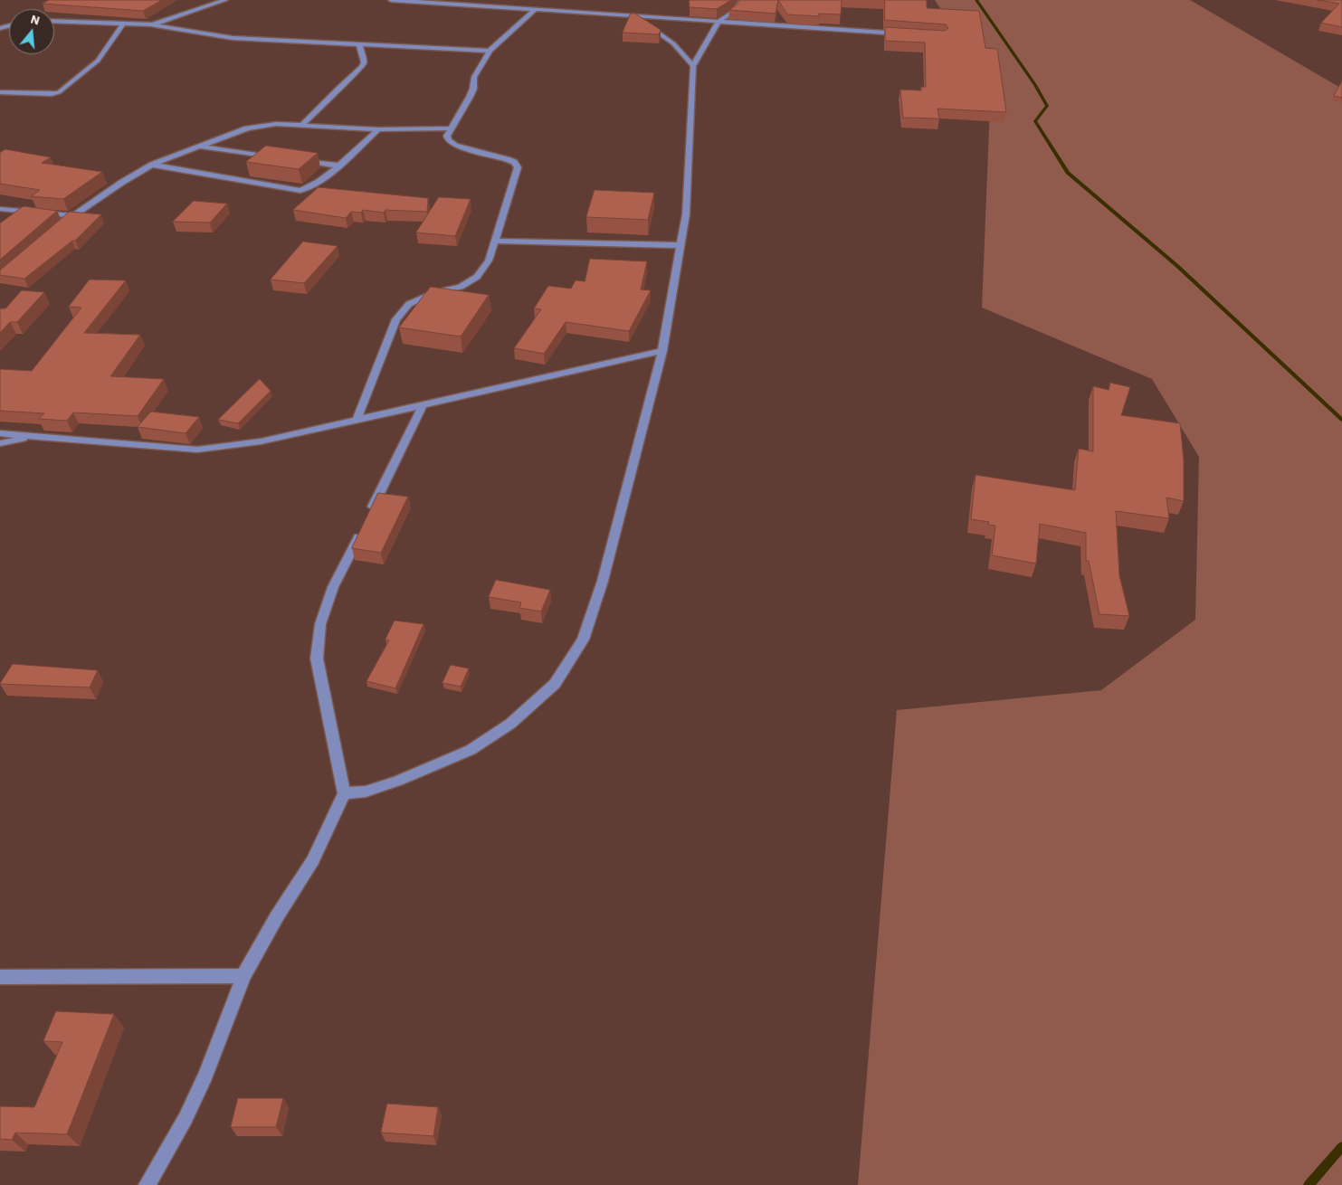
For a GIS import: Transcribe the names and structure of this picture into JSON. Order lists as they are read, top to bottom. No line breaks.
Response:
{"north":"top"}
